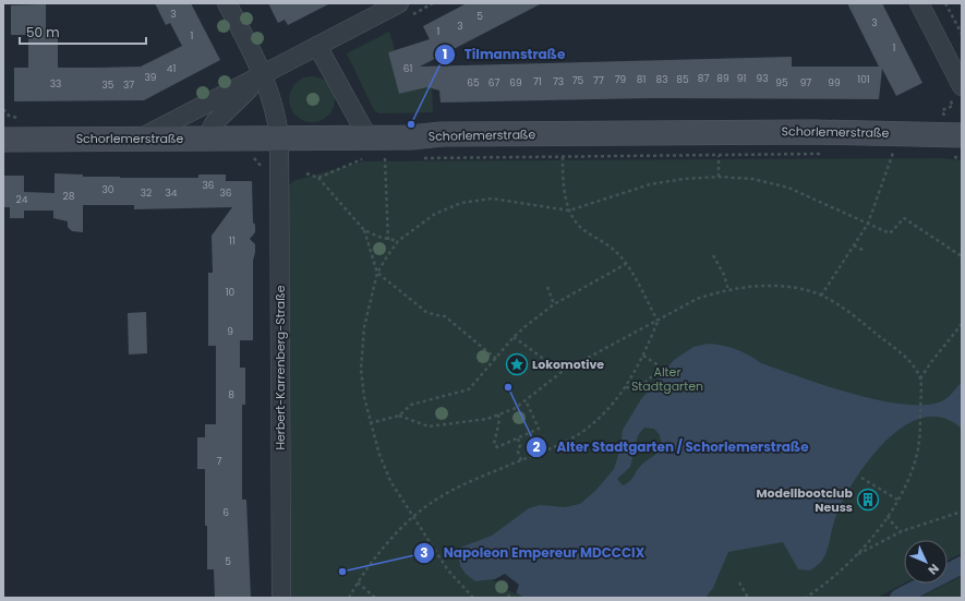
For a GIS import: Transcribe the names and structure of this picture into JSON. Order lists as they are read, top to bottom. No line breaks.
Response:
{"streets":{"main road":["Schorlemerstraße"],"street":["Herbert-Karrenberg-Straße"]},"crossings":[["Schorlemerstraße","Herbert-Karrenberg-Straße"]],"parks":["Alter Stadtgarten"],"places":{"other":["Tilmannstraße","Alter Stadtgarten / Schorlemerstraße","Napoleon Empereur MDCCCIX"],"place":["Lokomotive"],"building":["Modellbootclub Neuss"]},"house_numbers":["3","5","3","3","1","1","1","41","61","39","87","89","91","93","79","81","83","85","101","75","77","71","73","65","67","69","95","97","99","33","35","37","36","30","32","34","36","28","24","11","10","9","8","7","6","5"],"scale_bar":"50 m","north":"bottom right"}
